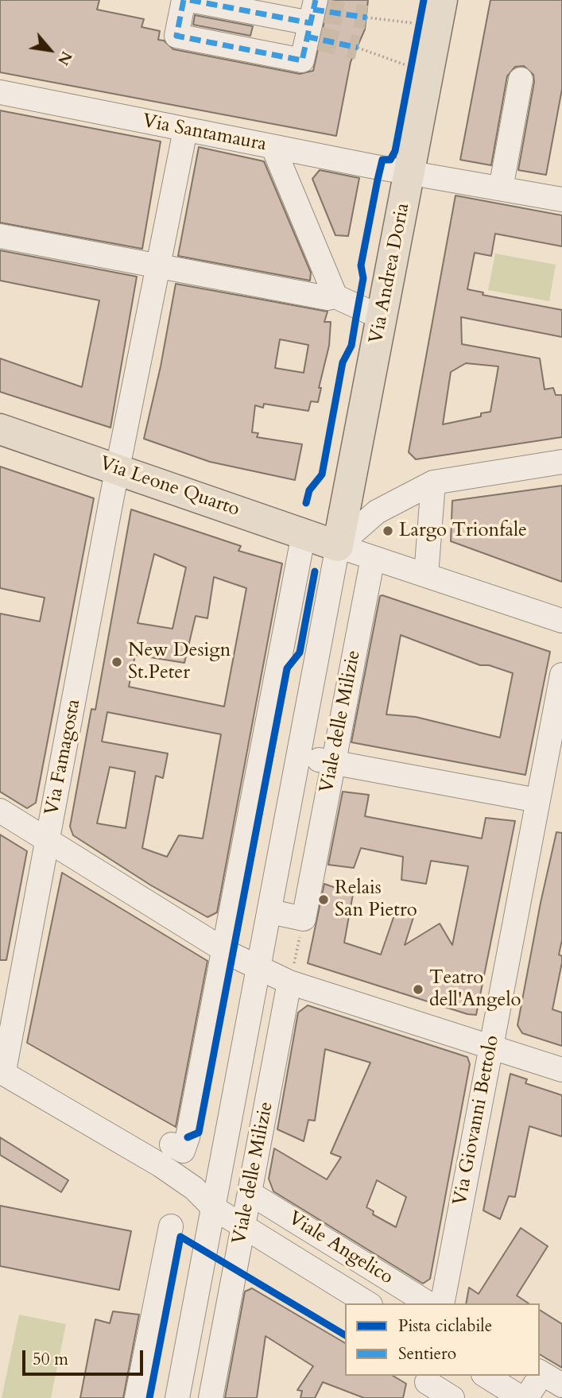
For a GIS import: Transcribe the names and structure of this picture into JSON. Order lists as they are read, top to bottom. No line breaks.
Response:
{"streets":{"main road":["Via Andrea Doria","Via Leone Quarto"],"street":["Via Santamaura","Viale delle Milizie","Via Famagosta","Via Giovanni Bettolo","Viale Angelico"]},"crossings":[["Via Santamaura","Via Andrea Doria"],["Via Santamaura","Via Famagosta"],["Via Andrea Doria","Via Leone Quarto"],["Via Andrea Doria","Viale delle Milizie"],["Via Leone Quarto","Viale delle Milizie"],["Via Leone Quarto","Via Famagosta"],["Viale delle Milizie","Viale Angelico"],["Via Famagosta","Viale Angelico"]],"places":["Largo Trionfale","New Design St.Peter","Relais San Pietro","Teatro dell'Angelo"],"legend":["Pista ciclabile","Sentiero"],"scale_bar":"50 m","north":"bottom right"}
